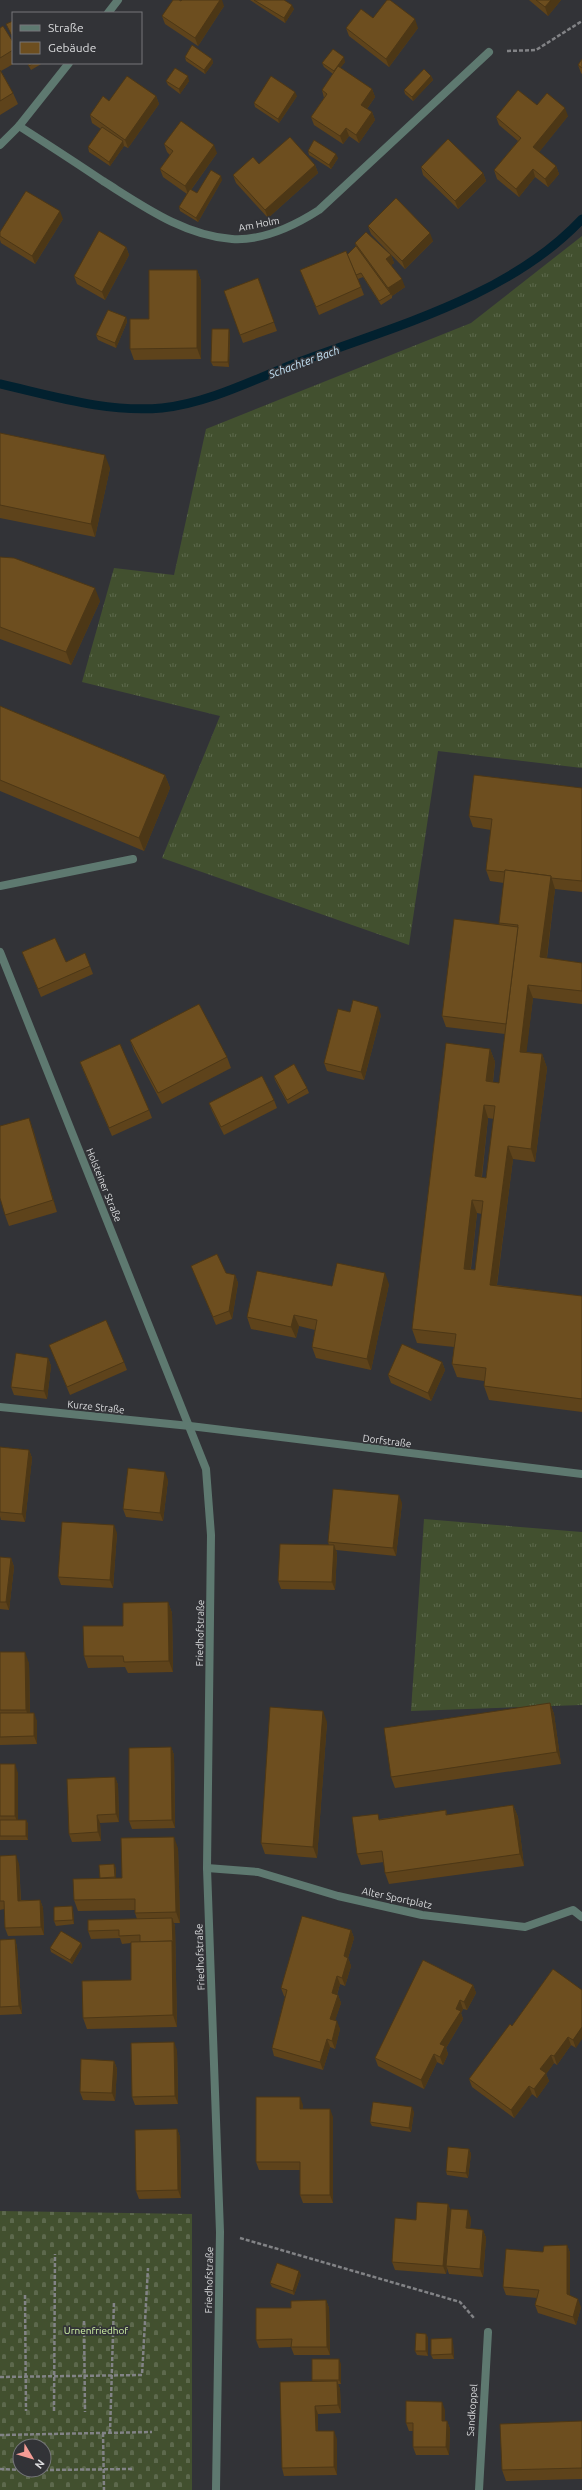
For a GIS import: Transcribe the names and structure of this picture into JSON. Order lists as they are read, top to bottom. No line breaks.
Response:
{"streets":{"street":["Am Holm","Holsteiner Straße","Kurze Straße","Dorfstraße","Friedhofstraße","Alter Sportplatz","Sandkoppel"]},"crossings":[["Holsteiner Straße","Kurze Straße"],["Holsteiner Straße","Dorfstraße"],["Holsteiner Straße","Friedhofstraße"],["Kurze Straße","Dorfstraße"],["Kurze Straße","Friedhofstraße"],["Dorfstraße","Friedhofstraße"],["Friedhofstraße","Alter Sportplatz"]],"water":["Schachter Bach"],"parks":["Urnenfriedhof"],"legend":["Straße","Gebäude"],"north":"bottom right"}
